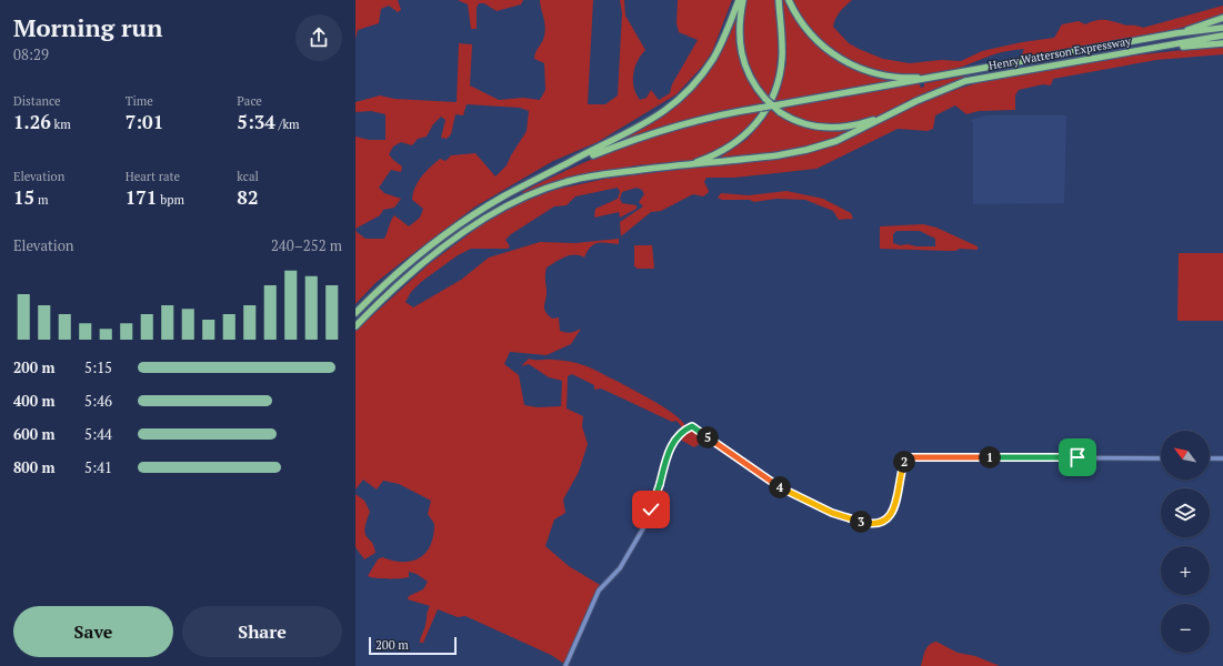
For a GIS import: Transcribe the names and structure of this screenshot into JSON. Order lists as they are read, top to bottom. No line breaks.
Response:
{"streets":{"highway":["Henry Watterson Expressway"]},"scale_bar":"200 m","north":"top left","page":{"heading":["Morning run","08:29"],"stats":[["Distance","1.26 km"],["Time","7:01"],["Pace","5:34 /km"],["Elevation","15 m"],["Heart rate","171 bpm"],["kcal","82"]],"chart":["Elevation","240–252 m"],"list":[{"name":"200 m","note":"5:15"},{"name":"400 m","note":"5:46"},{"name":"600 m","note":"5:44"},{"name":"800 m","note":"5:41"}],"pins":["5","1","2","4","3"],"map_buttons":["+","−"],"buttons":["Save","Share"],"scale":"200 m"}}
